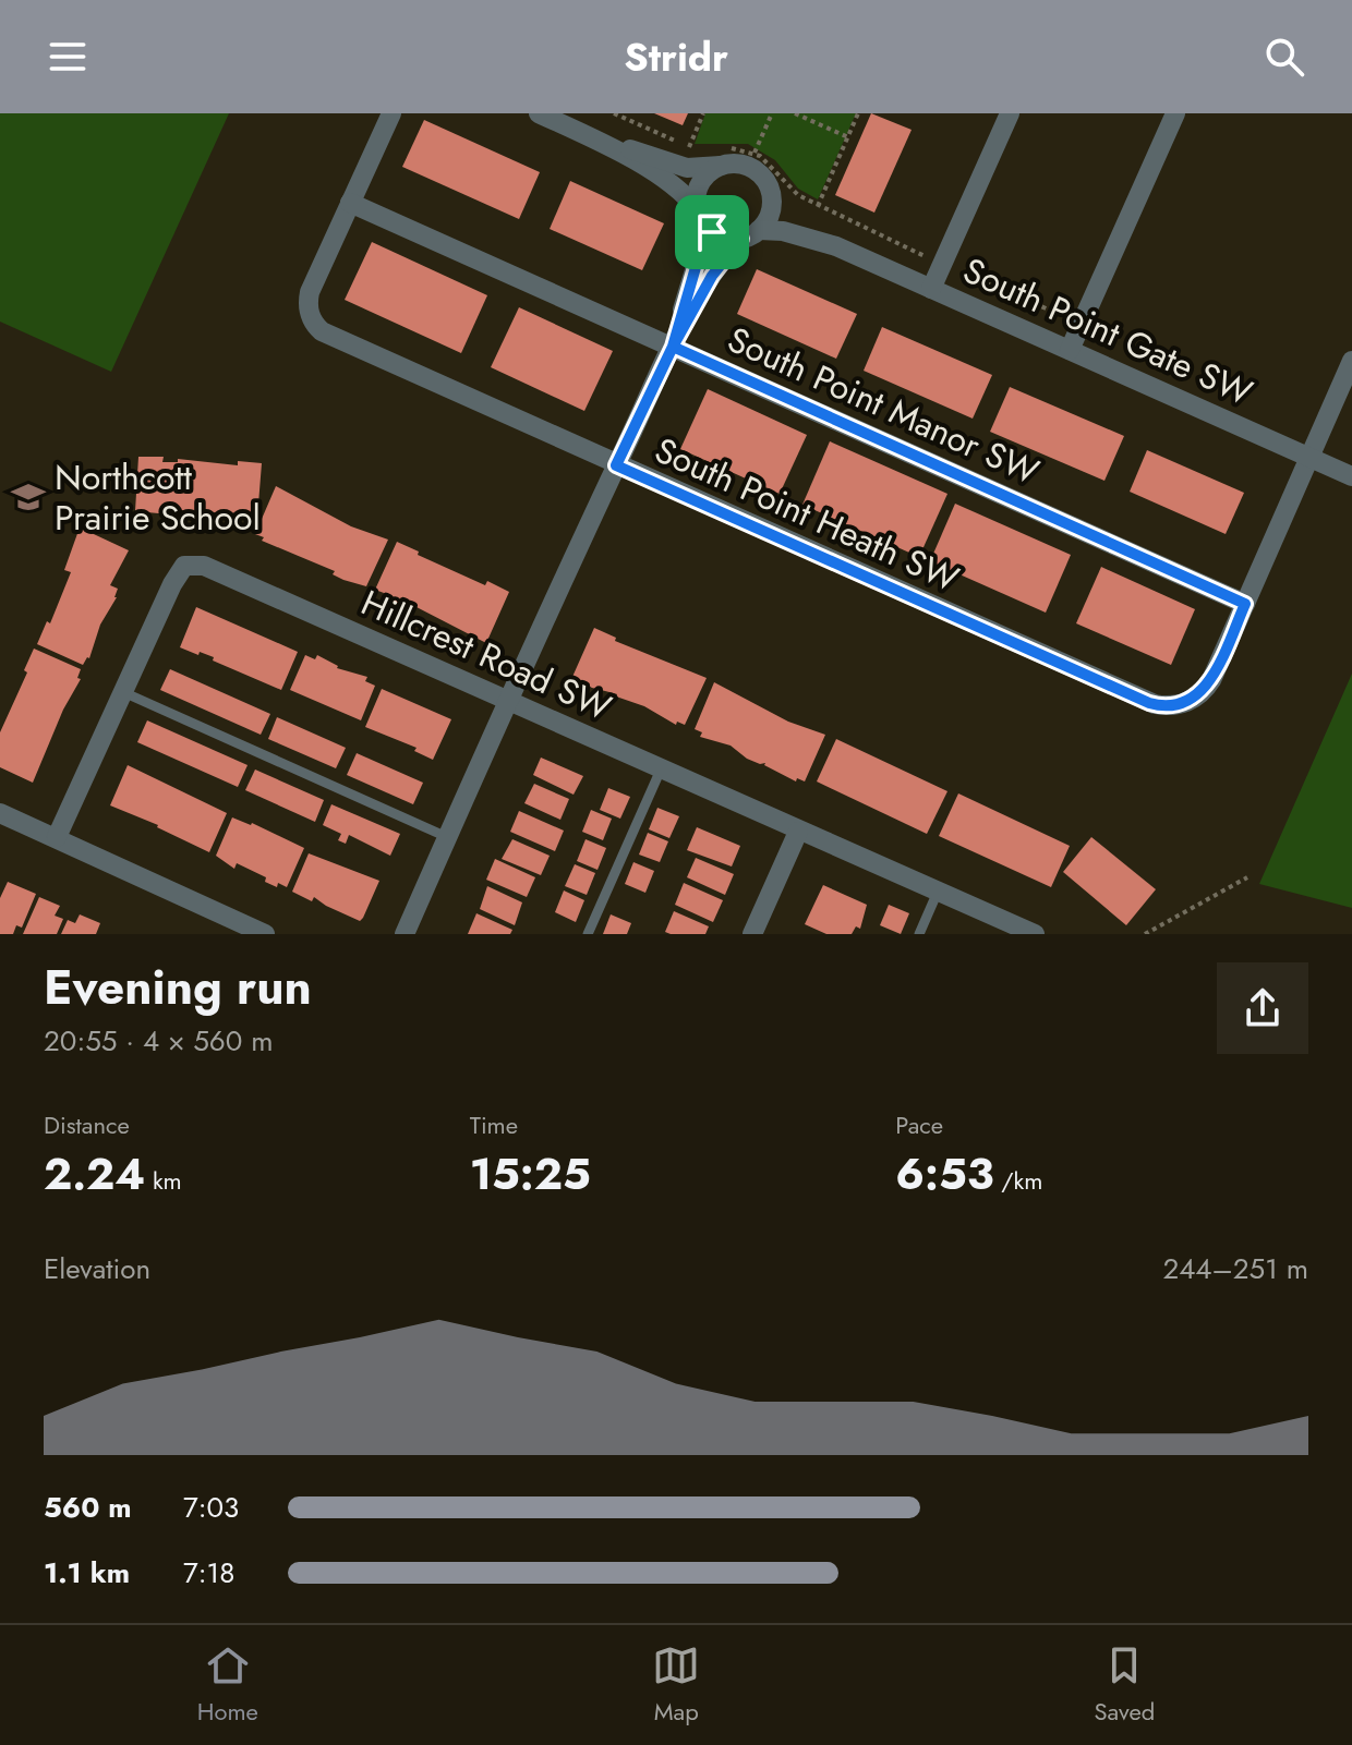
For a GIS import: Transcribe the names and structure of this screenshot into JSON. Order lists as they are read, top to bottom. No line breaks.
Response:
{"streets":{"street":["South Point Gate SW","South Point Manor SW","South Point Heath SW","Hillcrest Road SW"]},"crossings":[["South Point Gate SW","South Point Heath SW"],["South Point Manor SW","South Point Heath SW"]],"places":{"school or university":["Northcott Prairie School"]},"page":{"header":"Stridr","heading":["Evening run","20:55 · 4 × 560 m"],"stats":[["Distance","2.24 km"],["Time","15:25"],["Pace","6:53 /km"]],"chart":["Elevation","244–251 m"],"list":[{"name":"560 m","note":"7:03"},{"name":"1.1 km","note":"7:18"}],"tabs":["Home","Map","Saved"]}}
